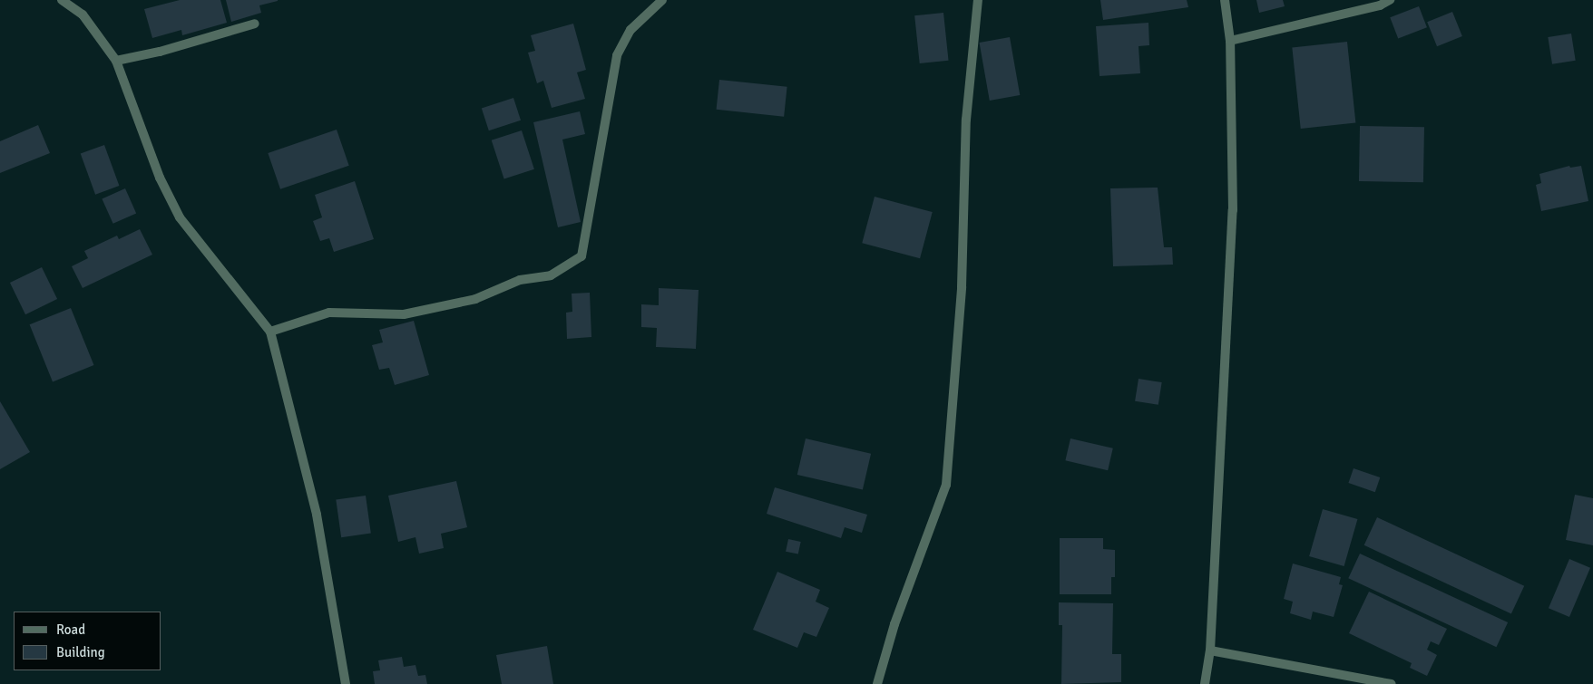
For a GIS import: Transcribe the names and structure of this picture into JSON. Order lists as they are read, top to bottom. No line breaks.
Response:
{"legend":["Road","Building"]}
